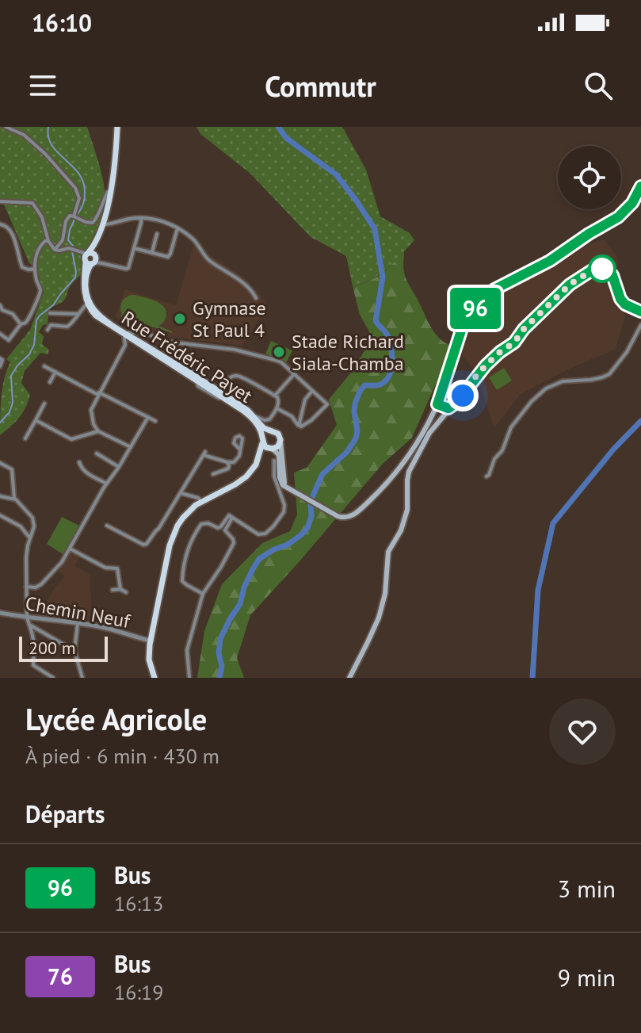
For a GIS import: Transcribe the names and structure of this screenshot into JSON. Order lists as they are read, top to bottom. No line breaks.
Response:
{"streets":{"main road":["Rue Frédéric Payet"],"street":["Chemin Neuf"]},"places":["Gymnase St Paul 4","Stade Richard Siala-Chamba"],"lines":["bus line 96"],"scale_bar":"200 m","page":{"status":"16:10","header":"Commutr","on_map":"96","scale":"200 m","heading":[["Lycée Agricole","À pied · 6 min · 430 m"],"Départs"],"list":[{"mark":"96","name":"Bus","note":"16:13","value":"3 min"},{"mark":"76","name":"Bus","note":"16:19","value":"9 min"}]}}
